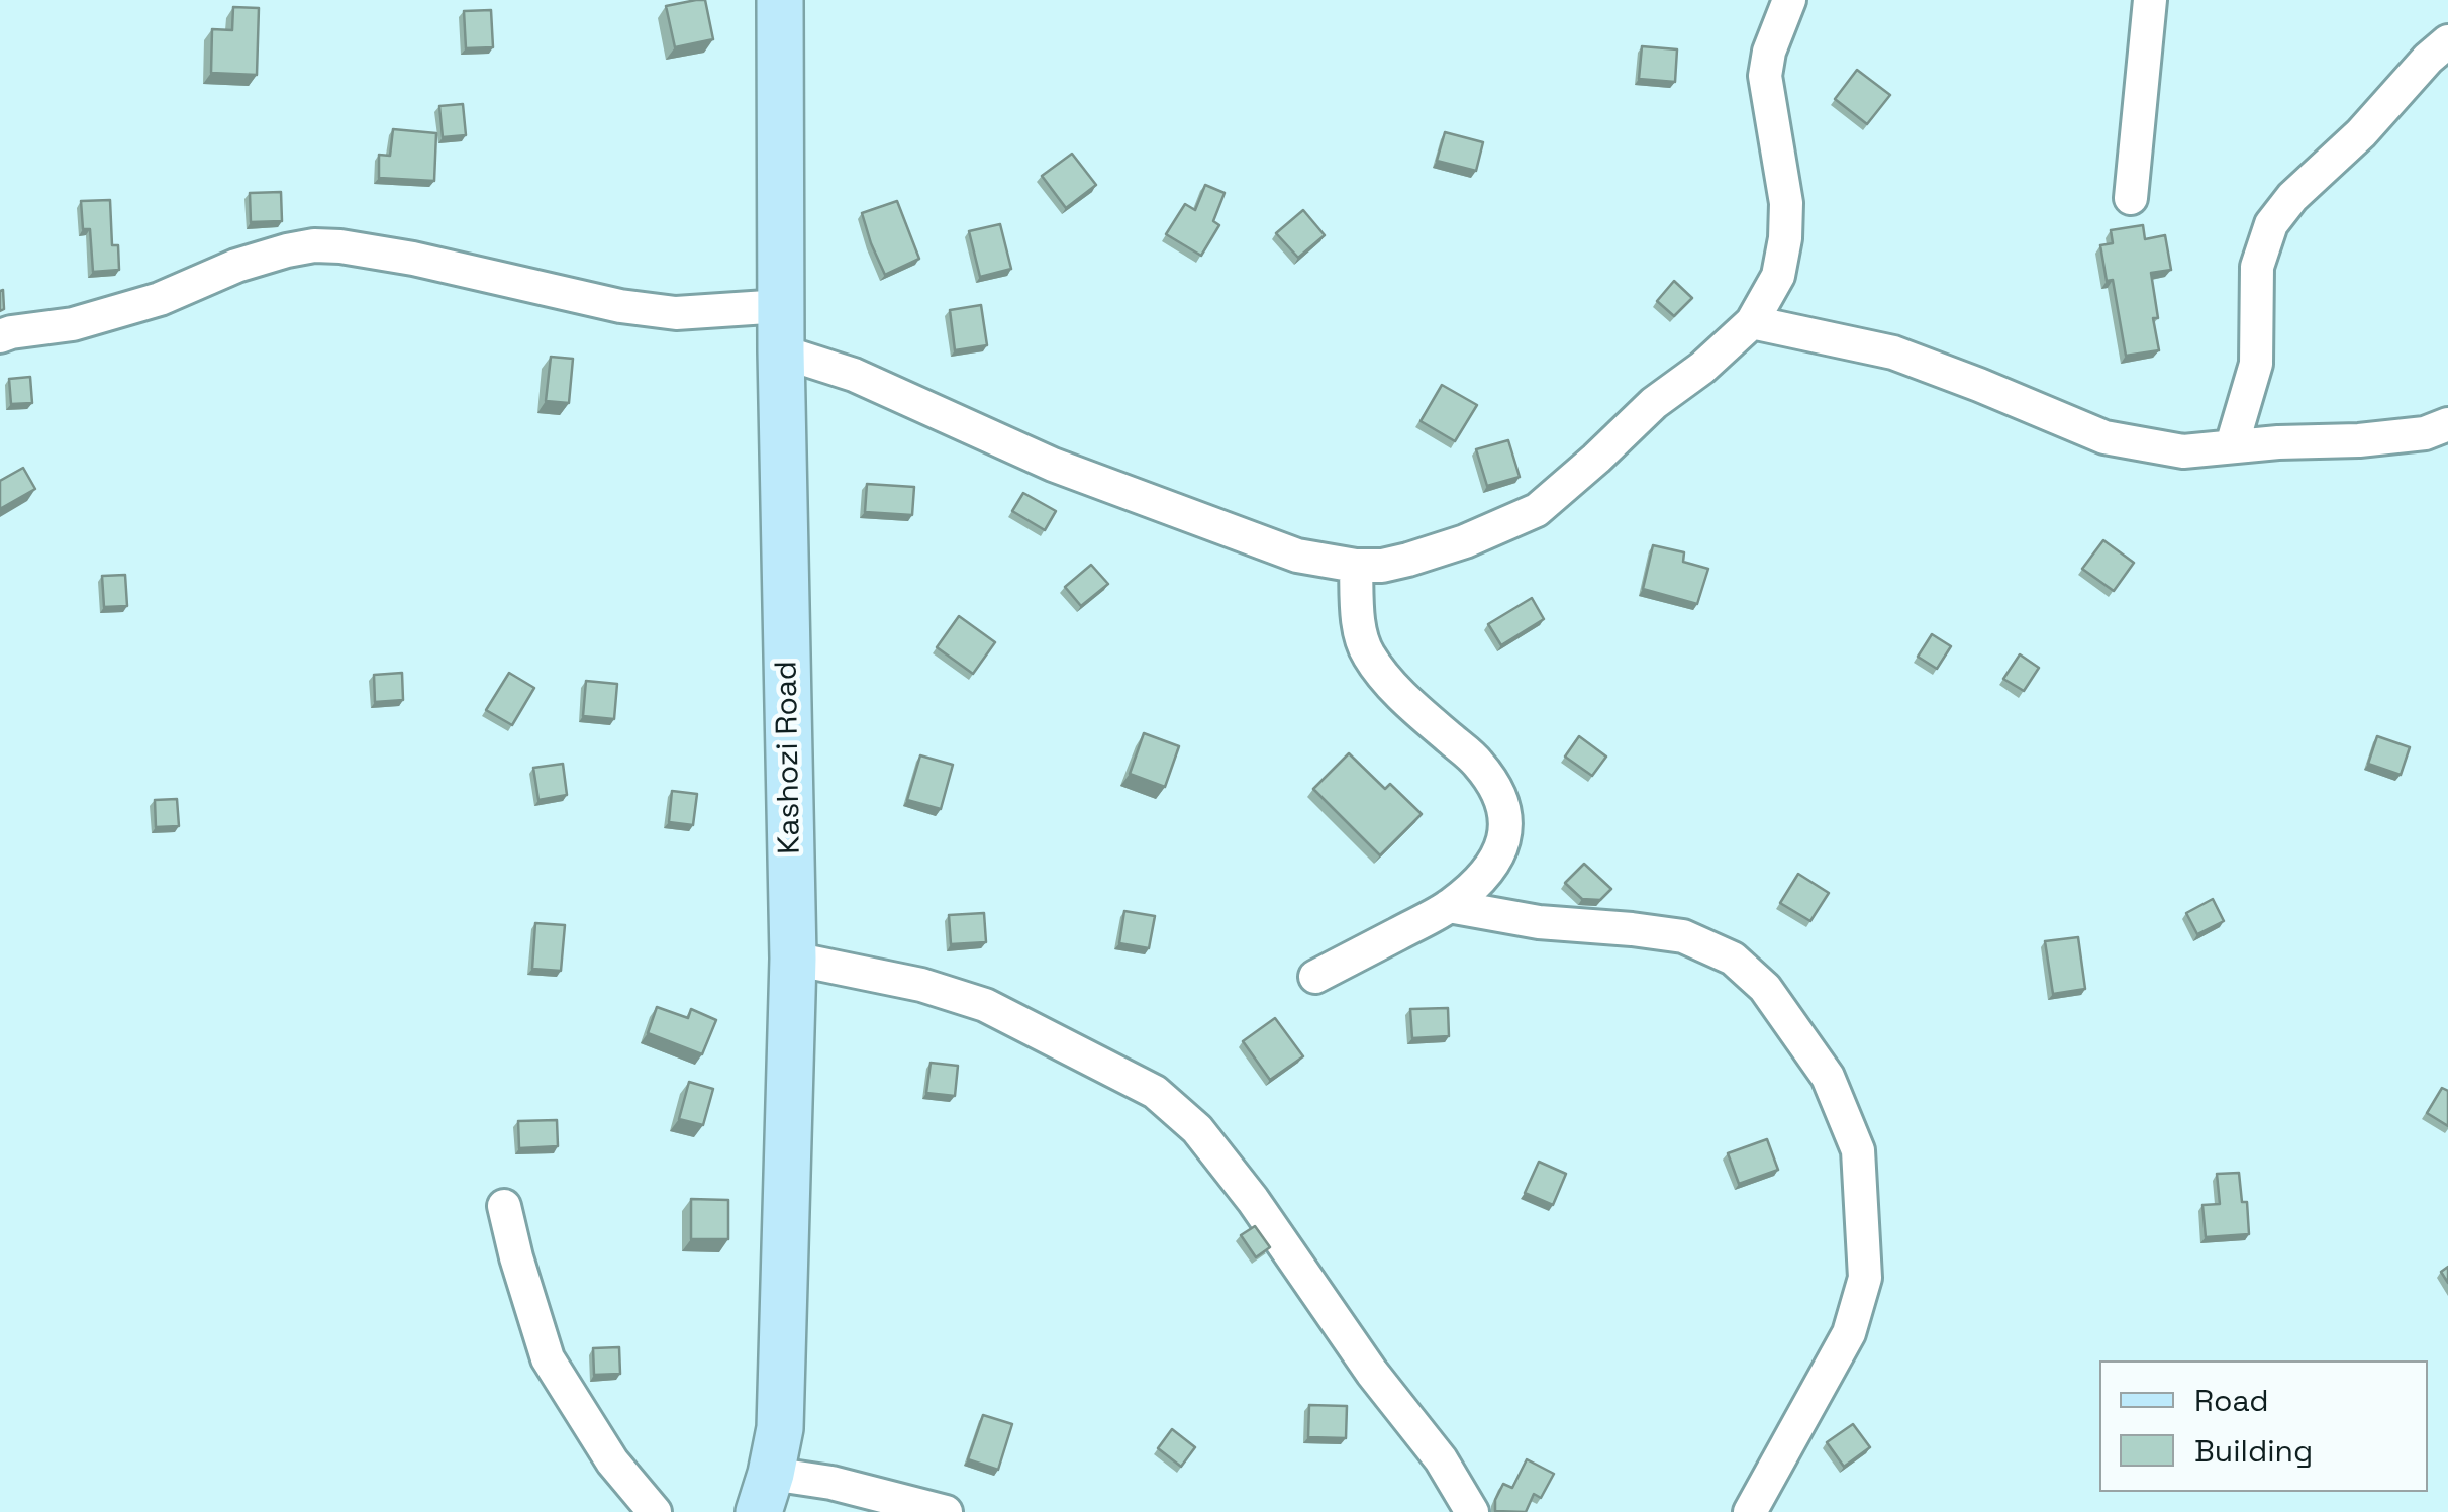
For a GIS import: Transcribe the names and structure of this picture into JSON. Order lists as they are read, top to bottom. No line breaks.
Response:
{"streets":{"main road":["Kashozi Road"]},"legend":["Road","Building"]}
